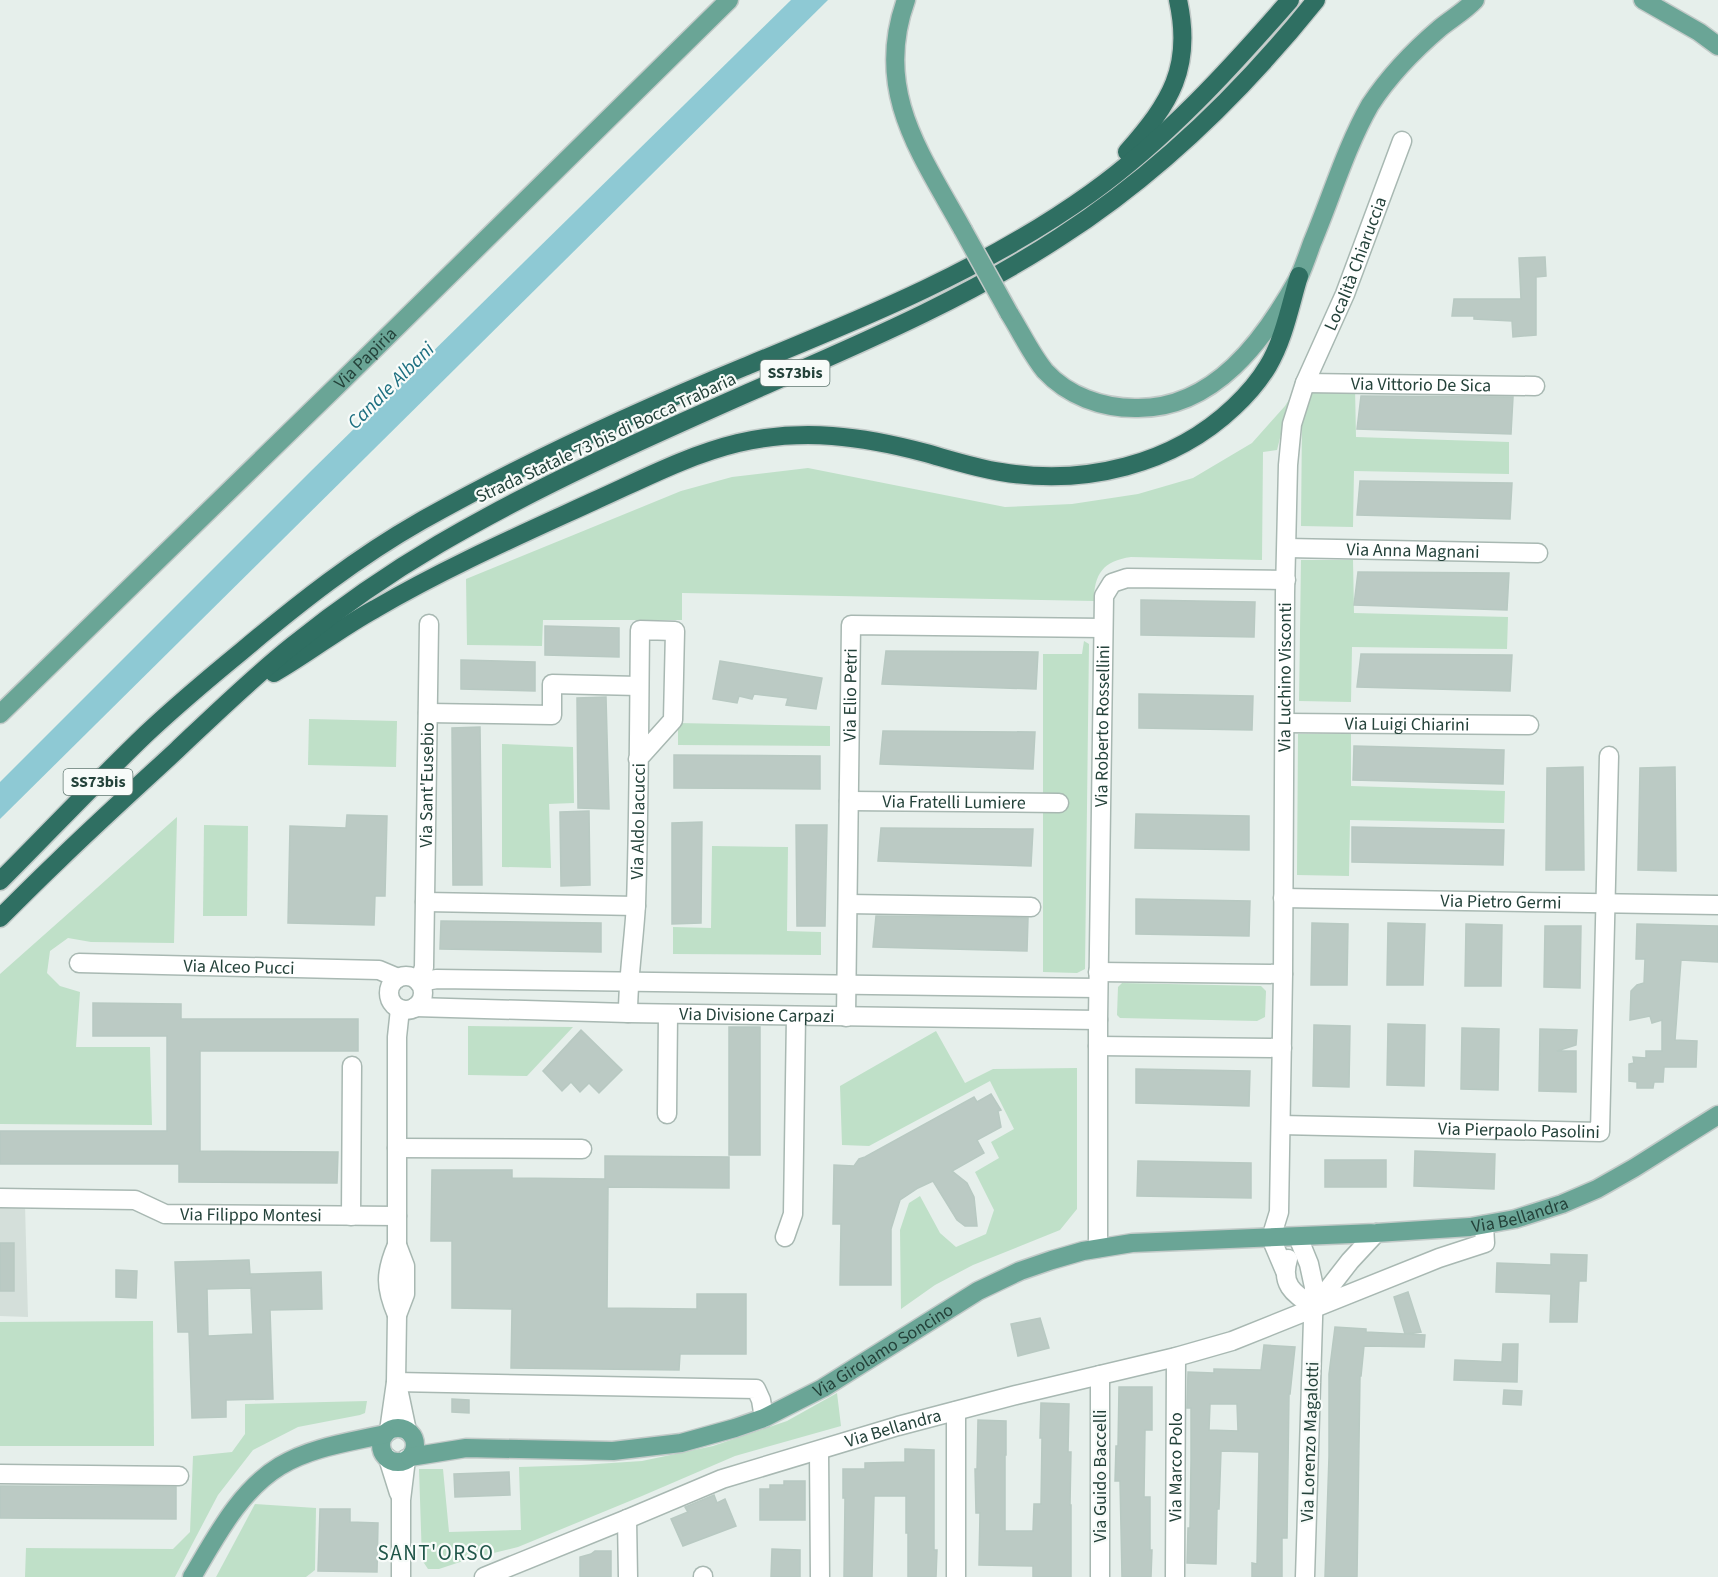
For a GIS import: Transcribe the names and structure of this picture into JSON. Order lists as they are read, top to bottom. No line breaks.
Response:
{"streets":{"highway":["SS73bis","Strada Statale 73 bis di Bocca Trabaria"],"main road":["Via Papiria","Via Bellandra","Via Girolamo Soncino"],"street":["Località Chiaruccia","Via Vittorio De Sica","Via Anna Magnani","Via Luchino Visconti","Via Elio Petri","Via Luigi Chiarini","Via Roberto Rossellini","Via Sant'Eusebio","Via Fratelli Lumiere","Via Aldo Iacucci","Via Pietro Germi","Via Alceo Pucci","Via Divisione Carpazi","Via Pierpaolo Pasolini","Via Filippo Montesi","Via Lorenzo Magalotti","Via Marco Polo","Via Guido Baccelli"]},"crossings":[["Località Chiaruccia","Via Vittorio De Sica"],["Località Chiaruccia","Via Luchino Visconti"],["Via Vittorio De Sica","Via Luchino Visconti"],["Via Anna Magnani","Via Luchino Visconti"],["Via Luchino Visconti","Via Luigi Chiarini"],["Via Luchino Visconti","Via Roberto Rossellini"],["Via Luchino Visconti","Via Pietro Germi"],["Via Luchino Visconti","Via Pierpaolo Pasolini"],["Via Luchino Visconti","Via Girolamo Soncino"],["Via Elio Petri","Via Roberto Rossellini"],["Via Elio Petri","Via Fratelli Lumiere"],["Via Elio Petri","Via Divisione Carpazi"],["Via Roberto Rossellini","Via Divisione Carpazi"],["Via Roberto Rossellini","Via Girolamo Soncino"],["Via Sant'Eusebio","Via Alceo Pucci"],["Via Sant'Eusebio","Via Divisione Carpazi"],["Via Sant'Eusebio","Via Filippo Montesi"],["Via Sant'Eusebio","Via Girolamo Soncino"],["Via Aldo Iacucci","Via Divisione Carpazi"],["Via Pietro Germi","Via Pierpaolo Pasolini"],["Via Alceo Pucci","Via Divisione Carpazi"],["Via Bellandra","Via Girolamo Soncino"],["Via Bellandra","Via Lorenzo Magalotti"],["Via Bellandra","Via Marco Polo"],["Via Bellandra","Via Guido Baccelli"],["Via Girolamo Soncino","Via Lorenzo Magalotti"]],"districts":["SANT'ORSO"],"water":["Canale Albani"]}
